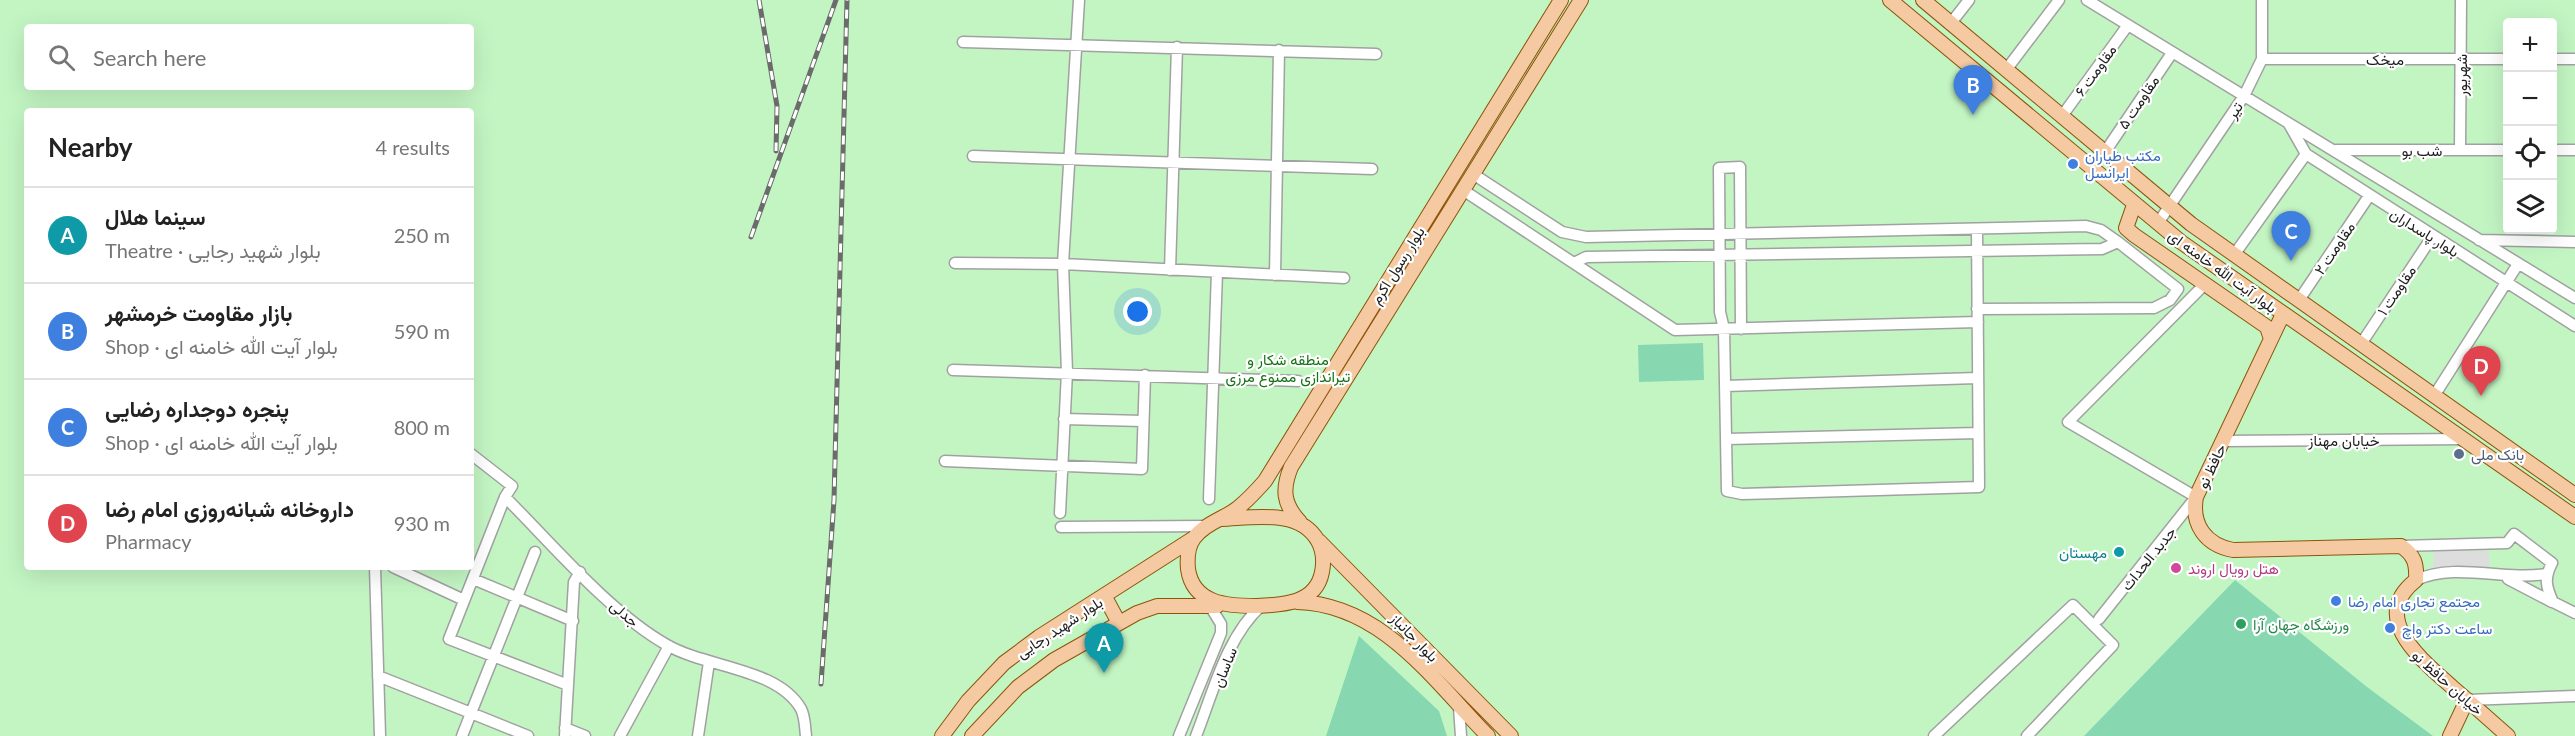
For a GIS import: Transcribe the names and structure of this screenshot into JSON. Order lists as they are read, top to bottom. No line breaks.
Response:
{"streets":{"main road":["بلوار رسول اکرم","بلوار آیت الله خامنه ای","حافظ نو","بلوار شهید رجایی","بلوار جانباز","خیابان حافظ نو"],"street":["میخک","مقاومت ۶","شهریور","مقاومت ۵","تیر","شب بو","بلوار پاسداران","مقاومت ۲","مقاومت ۱","خیابان مهناز","جدبد الحداث","جدلی","ساسان"]},"crossings":[["میخک","شهریور"],["میخک","تیر"],["مقاومت ۶","بلوار پاسداران"],["مقاومت ۶","بلوار آیت الله خامنه ای"],["شهریور","شب بو"],["مقاومت ۵","بلوار پاسداران"],["مقاومت ۵","بلوار آیت الله خامنه ای"],["تیر","بلوار پاسداران"],["تیر","بلوار آیت الله خامنه ای"],["شب بو","بلوار پاسداران"],["بلوار پاسداران","مقاومت ۲"],["بلوار پاسداران","مقاومت ۱"],["مقاومت ۲","بلوار آیت الله خامنه ای"],["بلوار رسول اکرم","بلوار شهید رجایی"],["بلوار رسول اکرم","بلوار جانباز"],["بلوار رسول اکرم","ساسان"],["بلوار آیت الله خامنه ای","مقاومت ۱"],["بلوار آیت الله خامنه ای","خیابان مهناز"],["بلوار آیت الله خامنه ای","حافظ نو"],["خیابان مهناز","حافظ نو"],["حافظ نو","جدبد الحداث"],["بلوار شهید رجایی","بلوار جانباز"],["بلوار شهید رجایی","ساسان"],["بلوار جانباز","ساسان"]],"parks":["منطقه شکار و تیراندازی ممنوع مرزی"],"places":["مكتب طياران ايرانسل","بانک ملی","مهستان","هتل رویال اروند","مجتمع تجاری امام رضا","ورزشگاه جهان آرا","ساعت دکتر واچ"],"page":{"map_buttons":["+","−"],"search":"Search here","pins":["B","C","D","A"],"heading":["Nearby","4 results"],"list":[{"mark":"A","name":"سینما هلال","note":"Theatre · بلوار شهید رجایی","value":"250 m"},{"mark":"B","name":"بازار مقاومت خرمشهر","note":"Shop · بلوار آیت الله خامنه ای","value":"590 m"},{"mark":"C","name":"پنجره دوجداره رضایی","note":"Shop · بلوار آیت الله خامنه ای","value":"800 m"},{"mark":"D","name":"داروخانه شبانه‌روزی امام رضا","note":"Pharmacy","value":"930 m"}]}}
